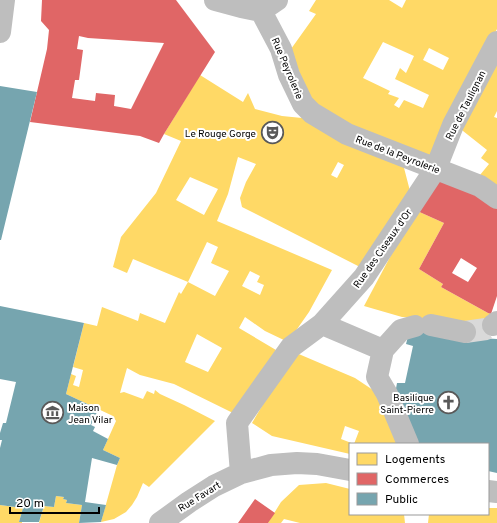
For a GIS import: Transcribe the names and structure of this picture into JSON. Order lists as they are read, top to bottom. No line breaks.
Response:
{"streets":{"street":["Rue Peyrolerie","Rue de Taulignan","Rue de la Peyrolerie","Rue des Ciseaux d'Or","Rue Favart"]},"crossings":[["Rue Peyrolerie","Rue de la Peyrolerie"],["Rue de Taulignan","Rue de la Peyrolerie"],["Rue de Taulignan","Rue des Ciseaux d'Or"],["Rue de la Peyrolerie","Rue des Ciseaux d'Or"],["Rue des Ciseaux d'Or","Rue Favart"]],"places":{"theatre":["Le Rouge Gorge"],"church":["Basilique Saint-Pierre"],"museum":["Maison Jean Vilar"]},"legend":["Logements","Commerces","Public"],"scale_bar":"20 m"}
